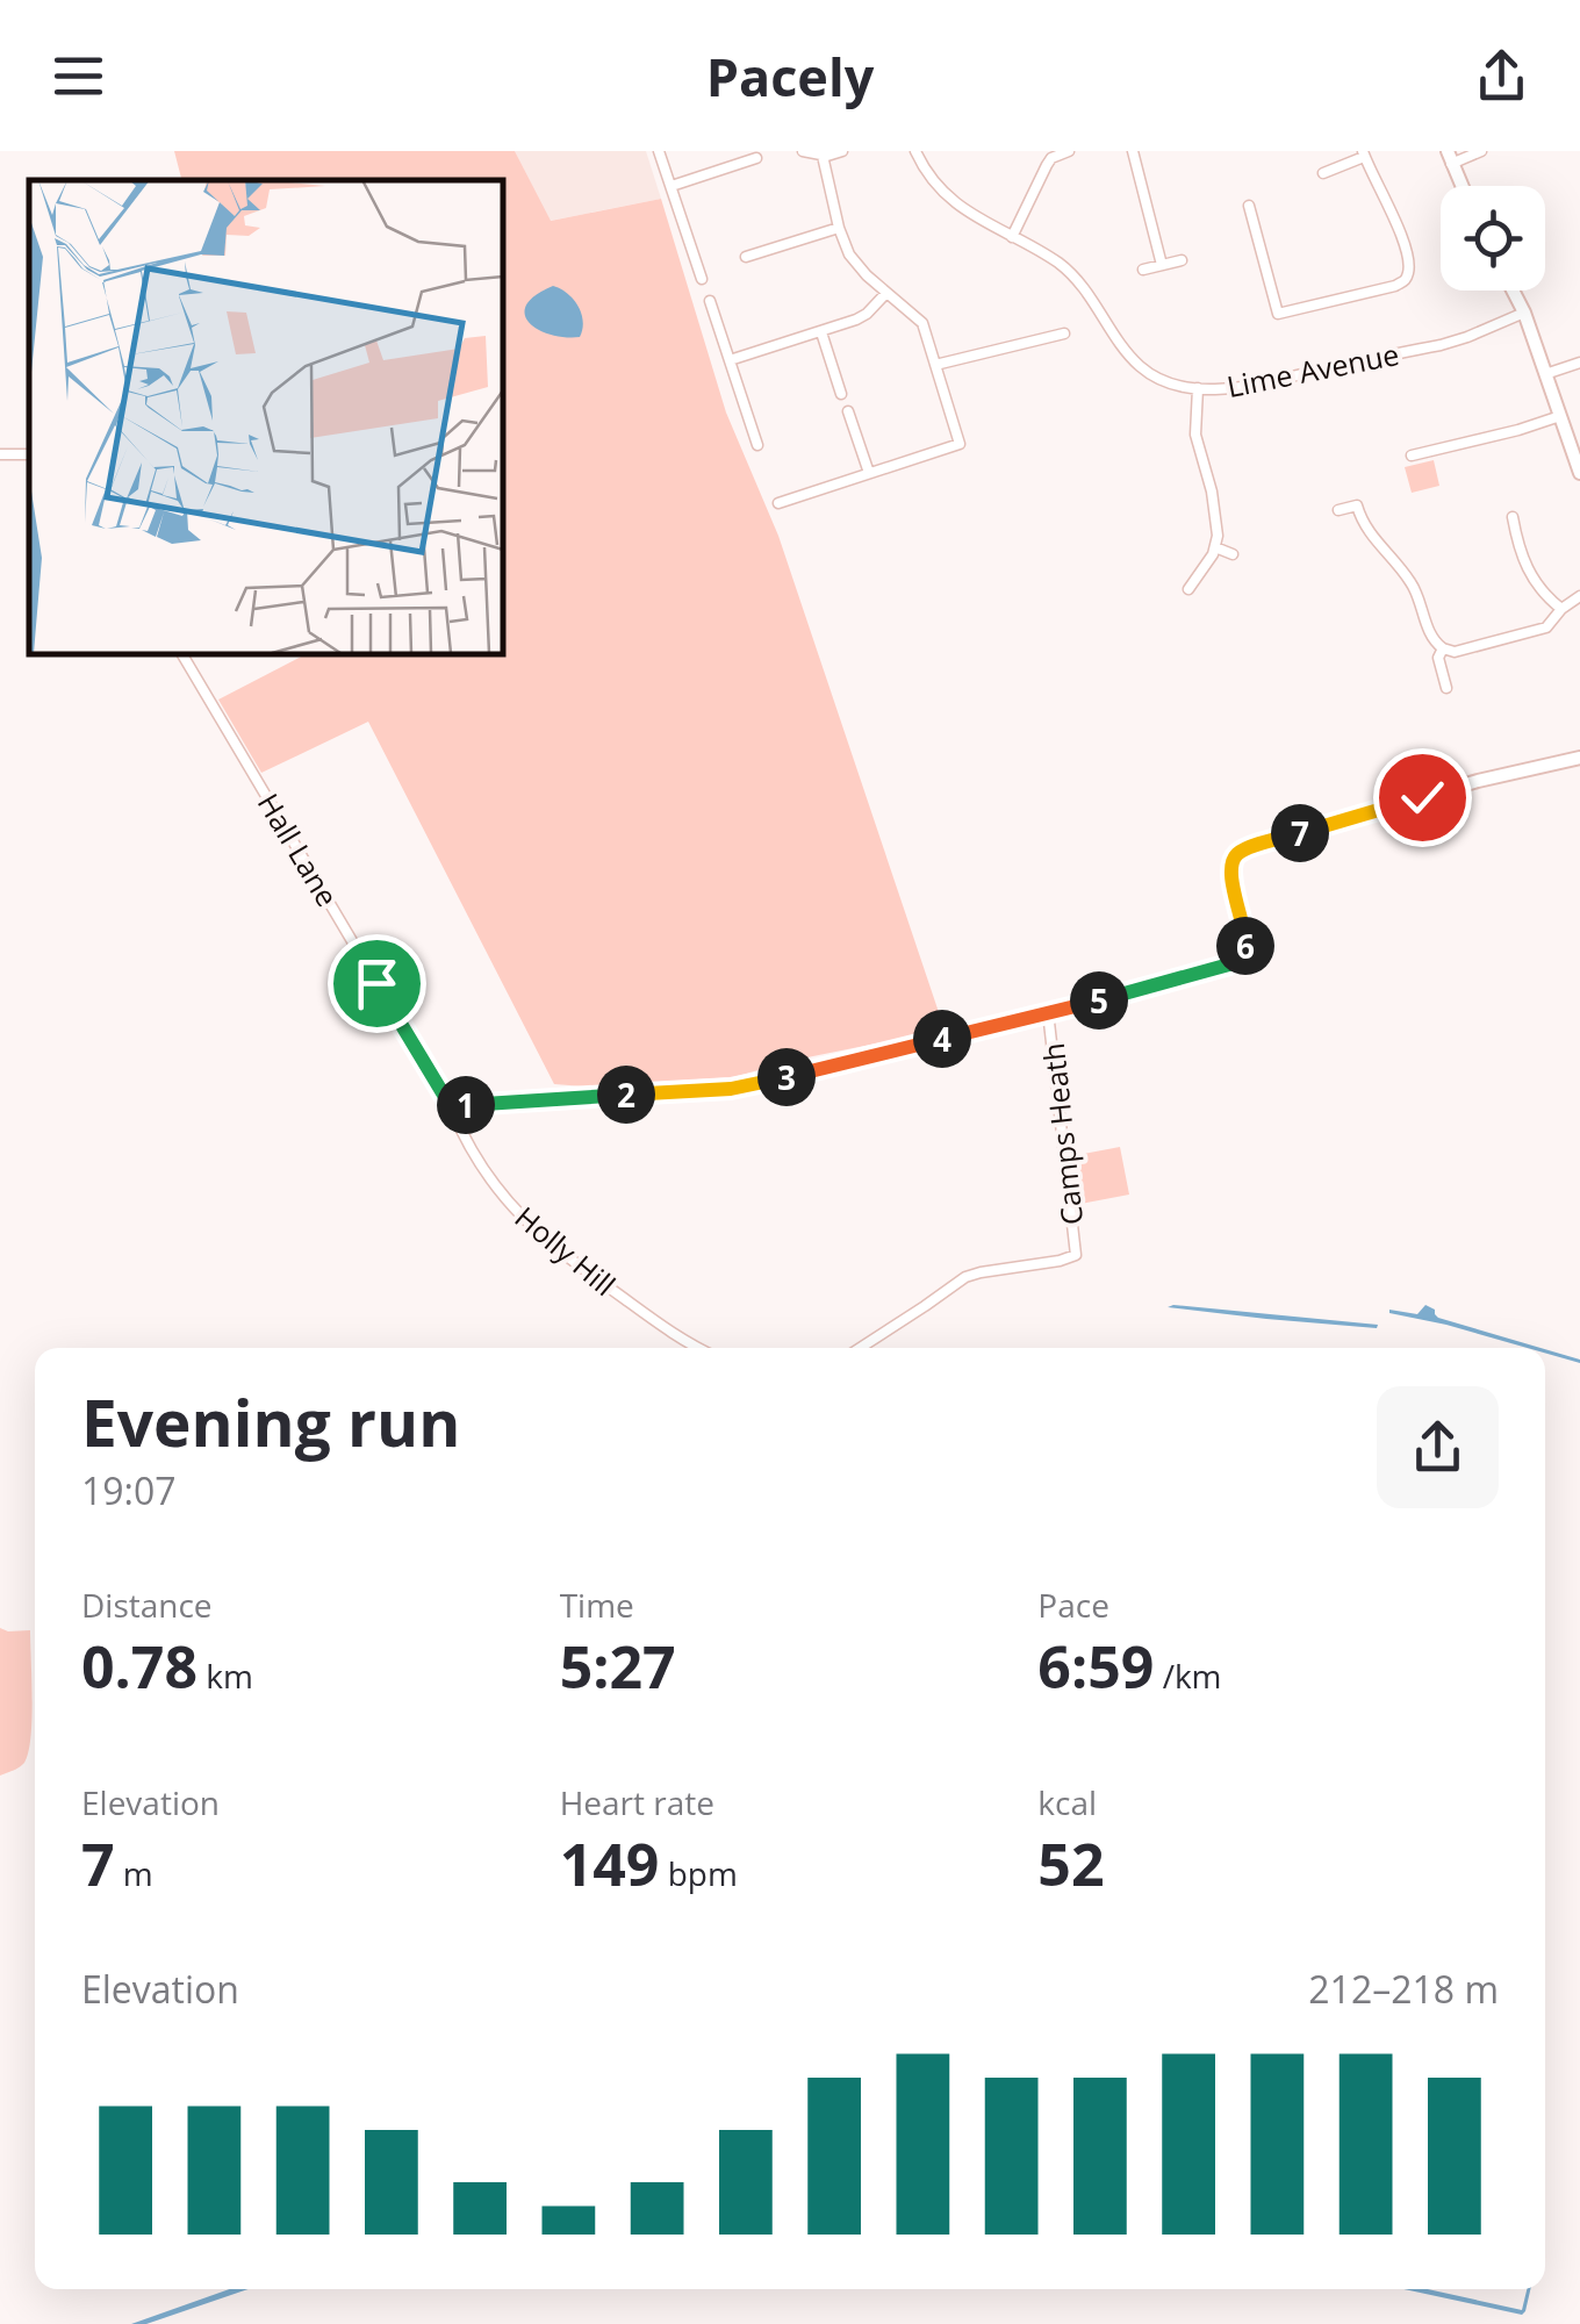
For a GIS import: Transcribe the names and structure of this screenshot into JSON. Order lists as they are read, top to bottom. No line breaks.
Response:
{"streets":{"street":["Lime Avenue","Hall Lane","Camps Heath","Holly Hill"]},"crossings":[["Hall Lane","Holly Hill"]],"page":{"header":"Pacely","pins":["7","6","5","4","3","2","1"],"heading":["Evening run","19:07"],"stats":[["Distance","0.78 km"],["Time","5:27"],["Pace","6:59 /km"],["Elevation","7 m"],["Heart rate","149 bpm"],["kcal","52"]],"chart":["Elevation","212–218 m"]}}
